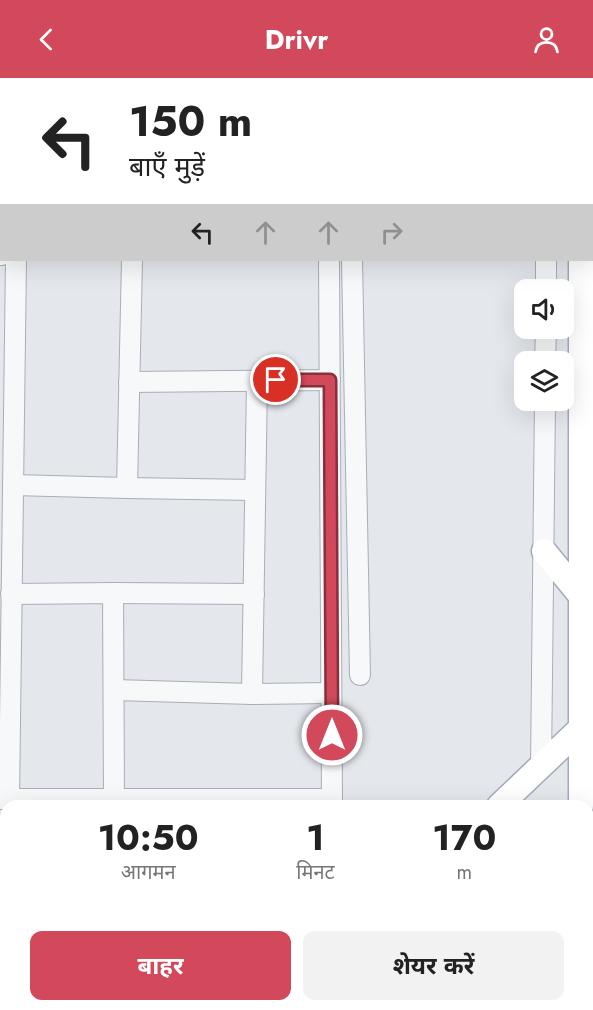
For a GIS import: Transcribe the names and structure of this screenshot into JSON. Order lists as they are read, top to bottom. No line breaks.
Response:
{"page":{"header":"Drivr","turn":["150 m","बाएँ मुड़ें"],"eta":["10:50","आगमन","1","मिनट","170","m"],"buttons":["बाहर","शेयर करें"]}}
